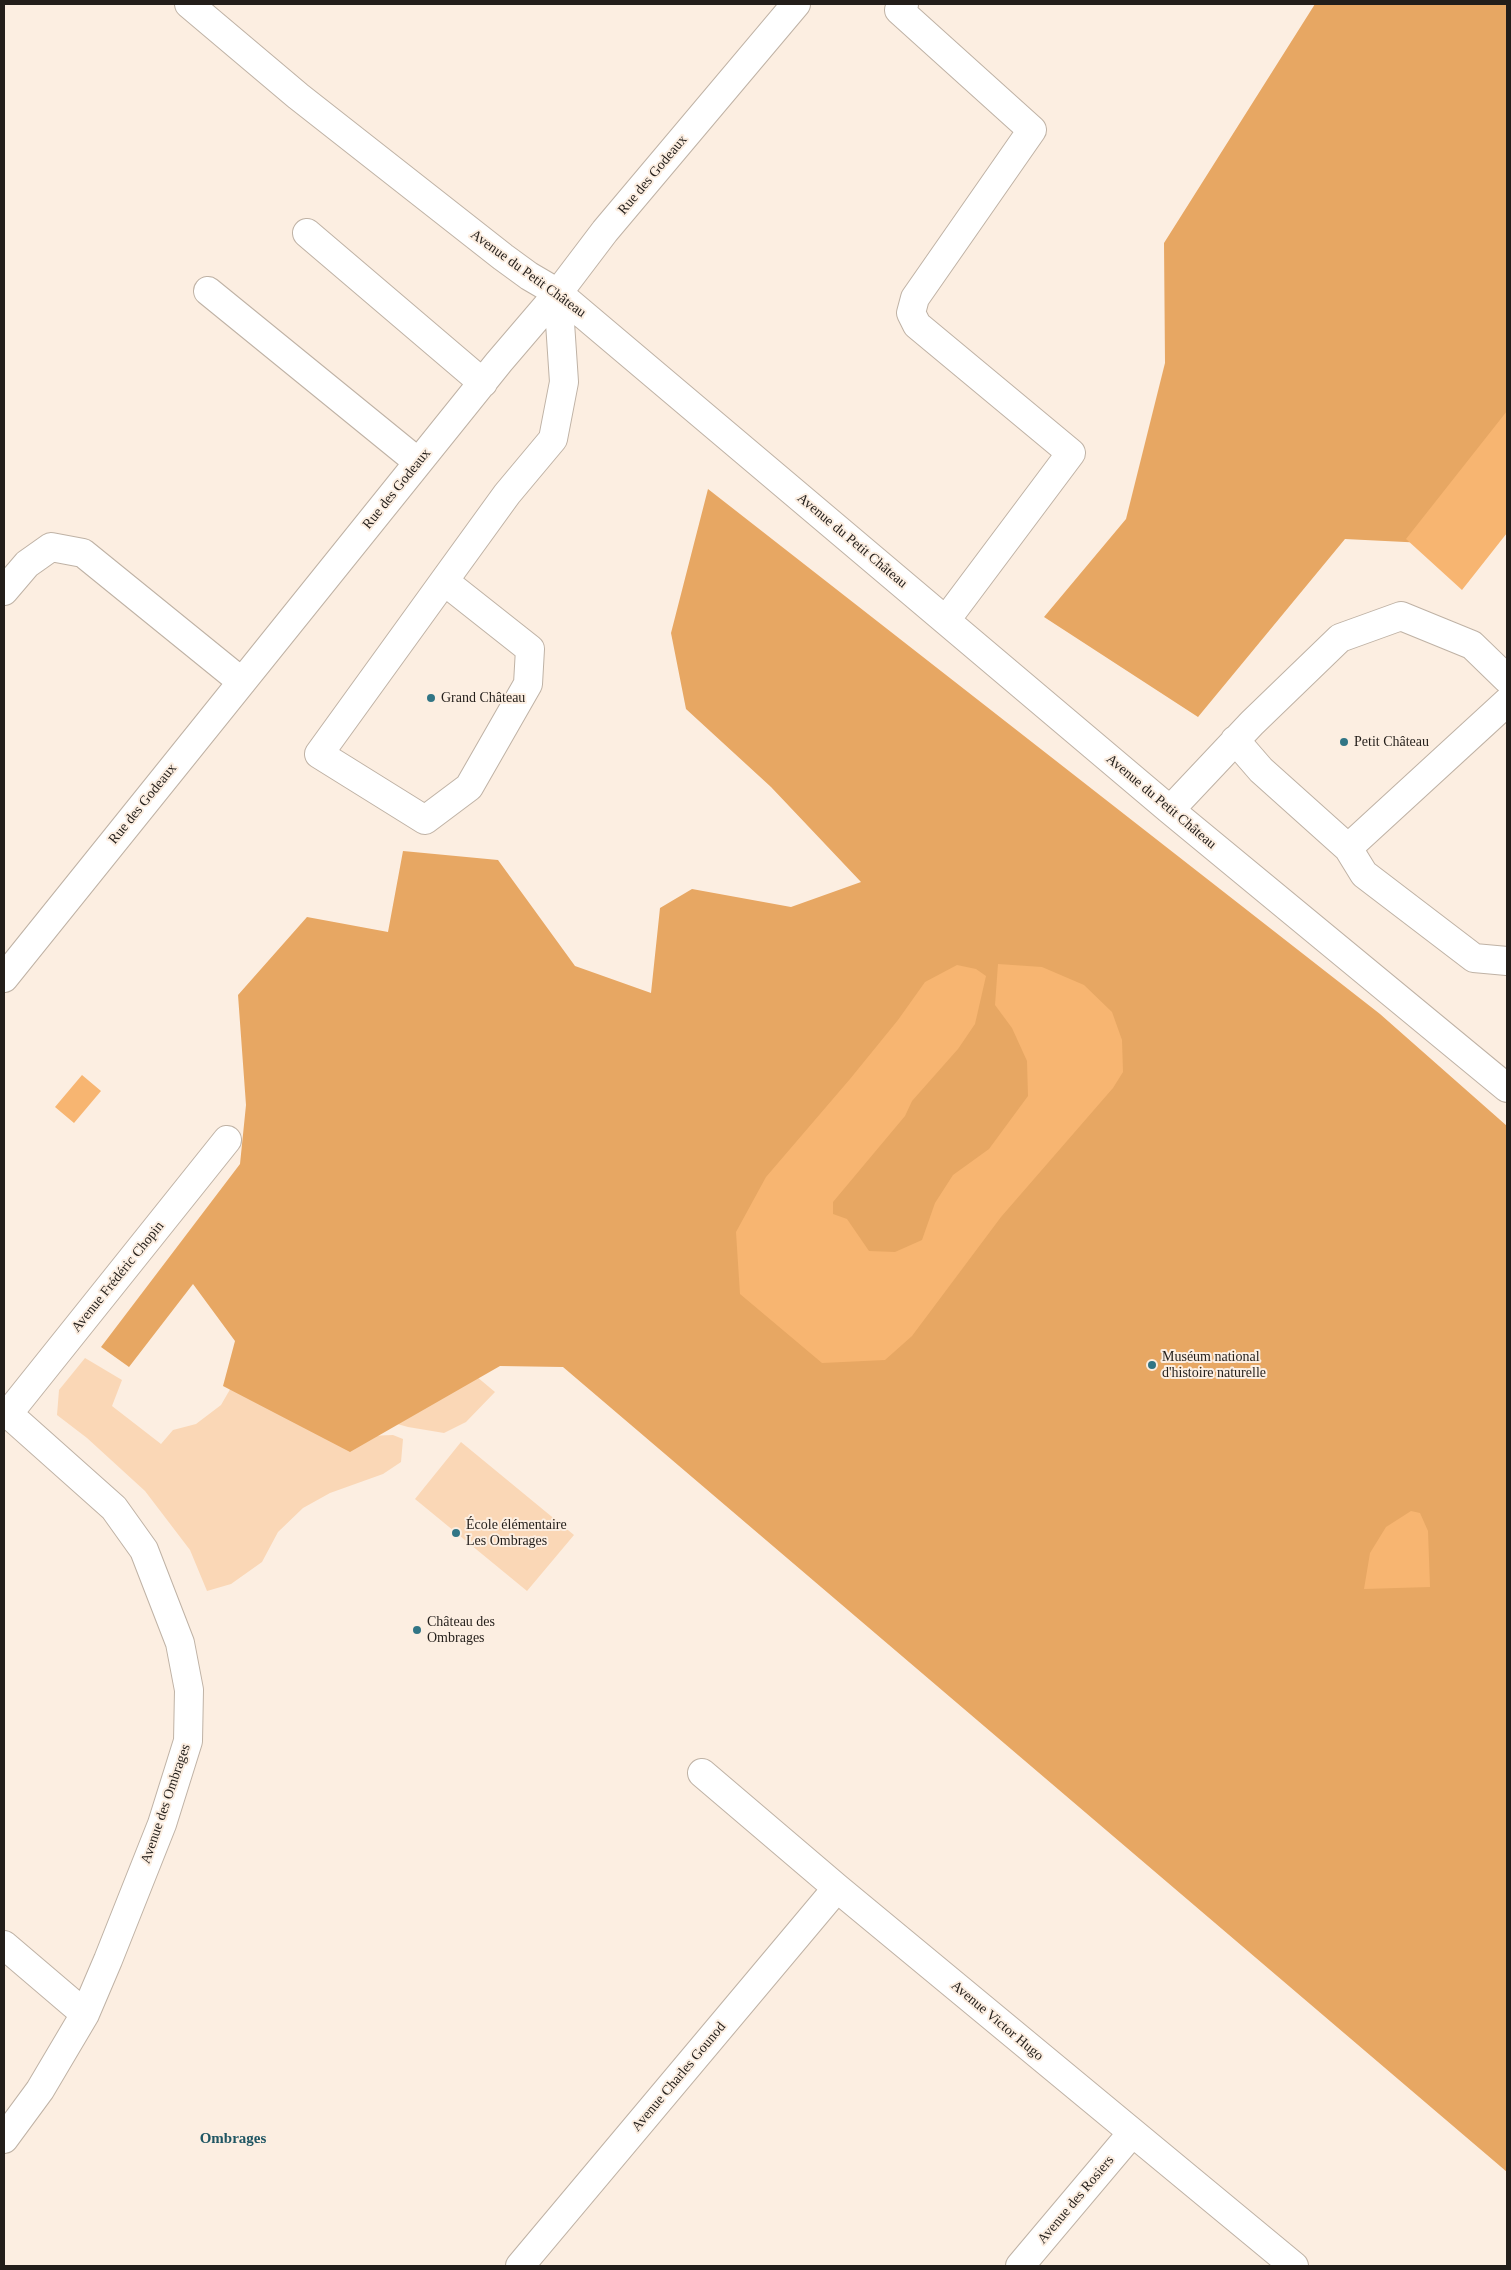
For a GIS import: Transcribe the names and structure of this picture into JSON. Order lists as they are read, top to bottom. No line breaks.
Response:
{"streets":{"street":["Rue des Godeaux","Avenue du Petit Château","Avenue Frédéric Chopin","Avenue des Ombrages","Avenue Victor Hugo","Avenue Charles Gounod","Avenue des Rosiers"]},"crossings":[["Rue des Godeaux","Avenue du Petit Château"],["Avenue Frédéric Chopin","Avenue des Ombrages"],["Avenue Victor Hugo","Avenue Charles Gounod"],["Avenue Victor Hugo","Avenue des Rosiers"]],"districts":["Ombrages"],"places":["Grand Château","Petit Château","Muséum national d'histoire naturelle","École élémentaire Les Ombrages","Château des Ombrages"]}
